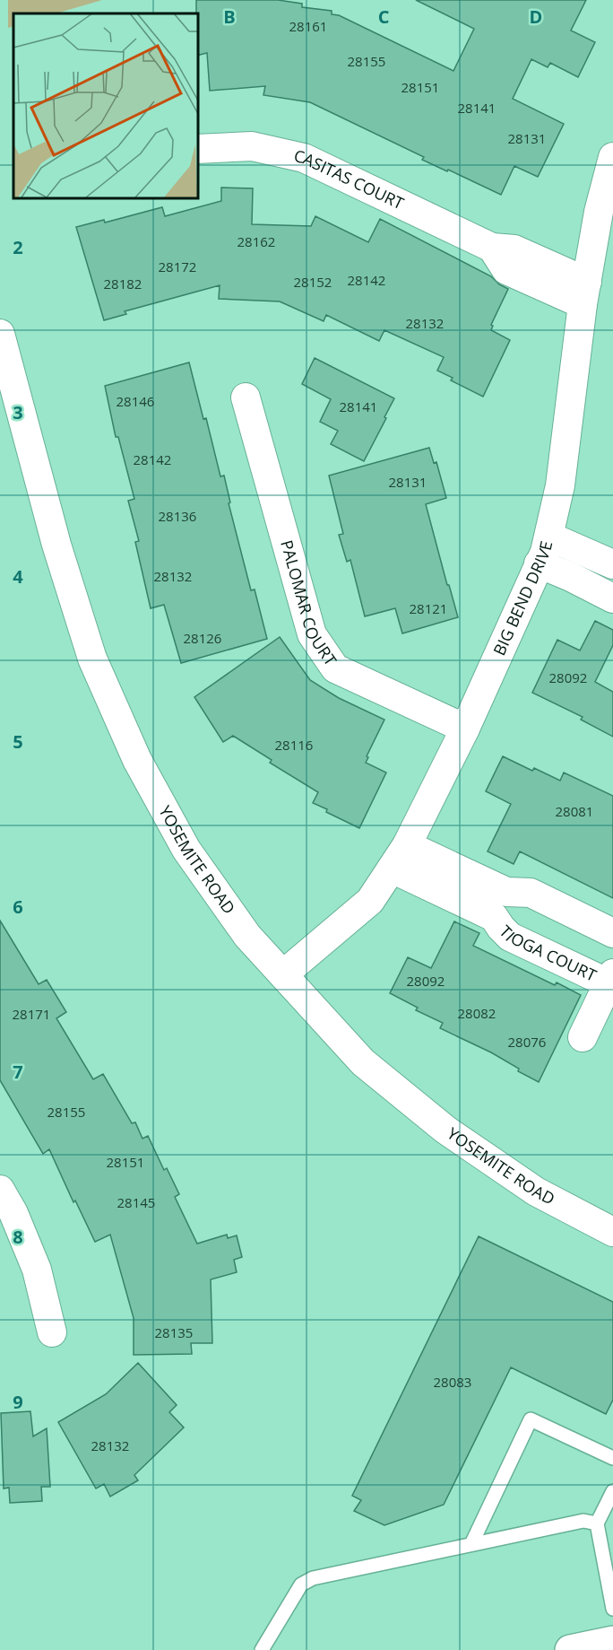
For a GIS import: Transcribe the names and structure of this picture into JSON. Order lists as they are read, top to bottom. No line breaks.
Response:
{"streets":{"street":["CASITAS COURT","BIG BEND DRIVE","PALOMAR COURT","YOSEMITE ROAD","TIOGA COURT"]},"crossings":[["CASITAS COURT","BIG BEND DRIVE"],["BIG BEND DRIVE","PALOMAR COURT"],["BIG BEND DRIVE","YOSEMITE ROAD"],["BIG BEND DRIVE","TIOGA COURT"]],"house_numbers":["28161","28155","28151","28141","28131","28162","28172","28142","28152","28182","28132","28146","28141","28142","28131","28136","28132","28121","28126","28092","28116","28081","28092","28082","28171","28076","28155","28151","28145","28135","28083","28132"],"grid":{"columns":["B","C","D"],"rows":["2","3","4","5","6","7","8","9"]}}
